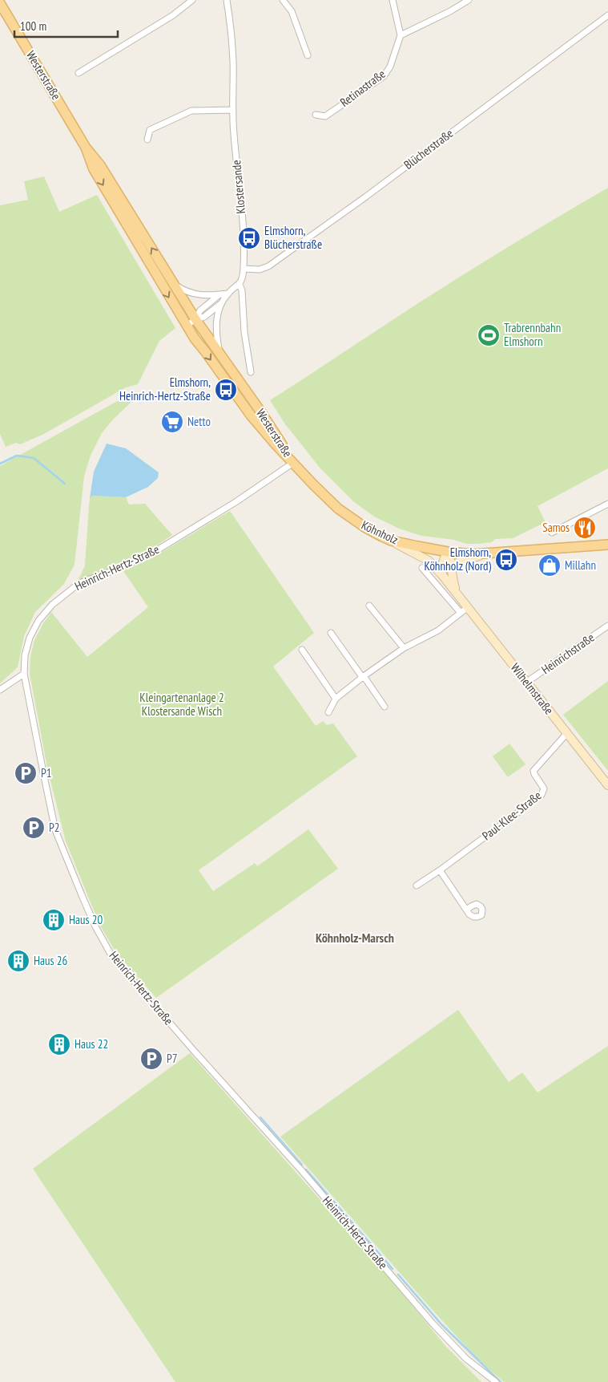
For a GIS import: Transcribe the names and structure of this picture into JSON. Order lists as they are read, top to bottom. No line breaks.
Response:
{"streets":{"main road":["Westerstraße","Köhnholz","Wilhelmstraße"],"street":["Retinastraße","Blücherstraße","Klostersande","Heinrich-Hertz-Straße","Heinrichstraße","Paul-Klee-Straße"]},"crossings":[["Westerstraße","Köhnholz"],["Westerstraße","Heinrich-Hertz-Straße"],["Blücherstraße","Klostersande"],["Köhnholz","Heinrich-Hertz-Straße"],["Köhnholz","Wilhelmstraße"],["Heinrichstraße","Wilhelmstraße"],["Wilhelmstraße","Paul-Klee-Straße"]],"districts":["Köhnholz-Marsch"],"parks":["Kleingartenanlage 2 Klostersande Wisch"],"places":{"bus stop":["Elmshorn, Blücherstraße","Elmshorn, Heinrich-Hertz-Straße","Elmshorn, Köhnholz (Nord)"],"sports":["Trabrennbahn Elmshorn"],"supermarket":["Netto"],"restaurant":["Samos"],"shop":["Millahn"],"parking":["P1","P2","P7"],"building":["Haus 20","Haus 26","Haus 22"]},"scale_bar":"100 m"}
